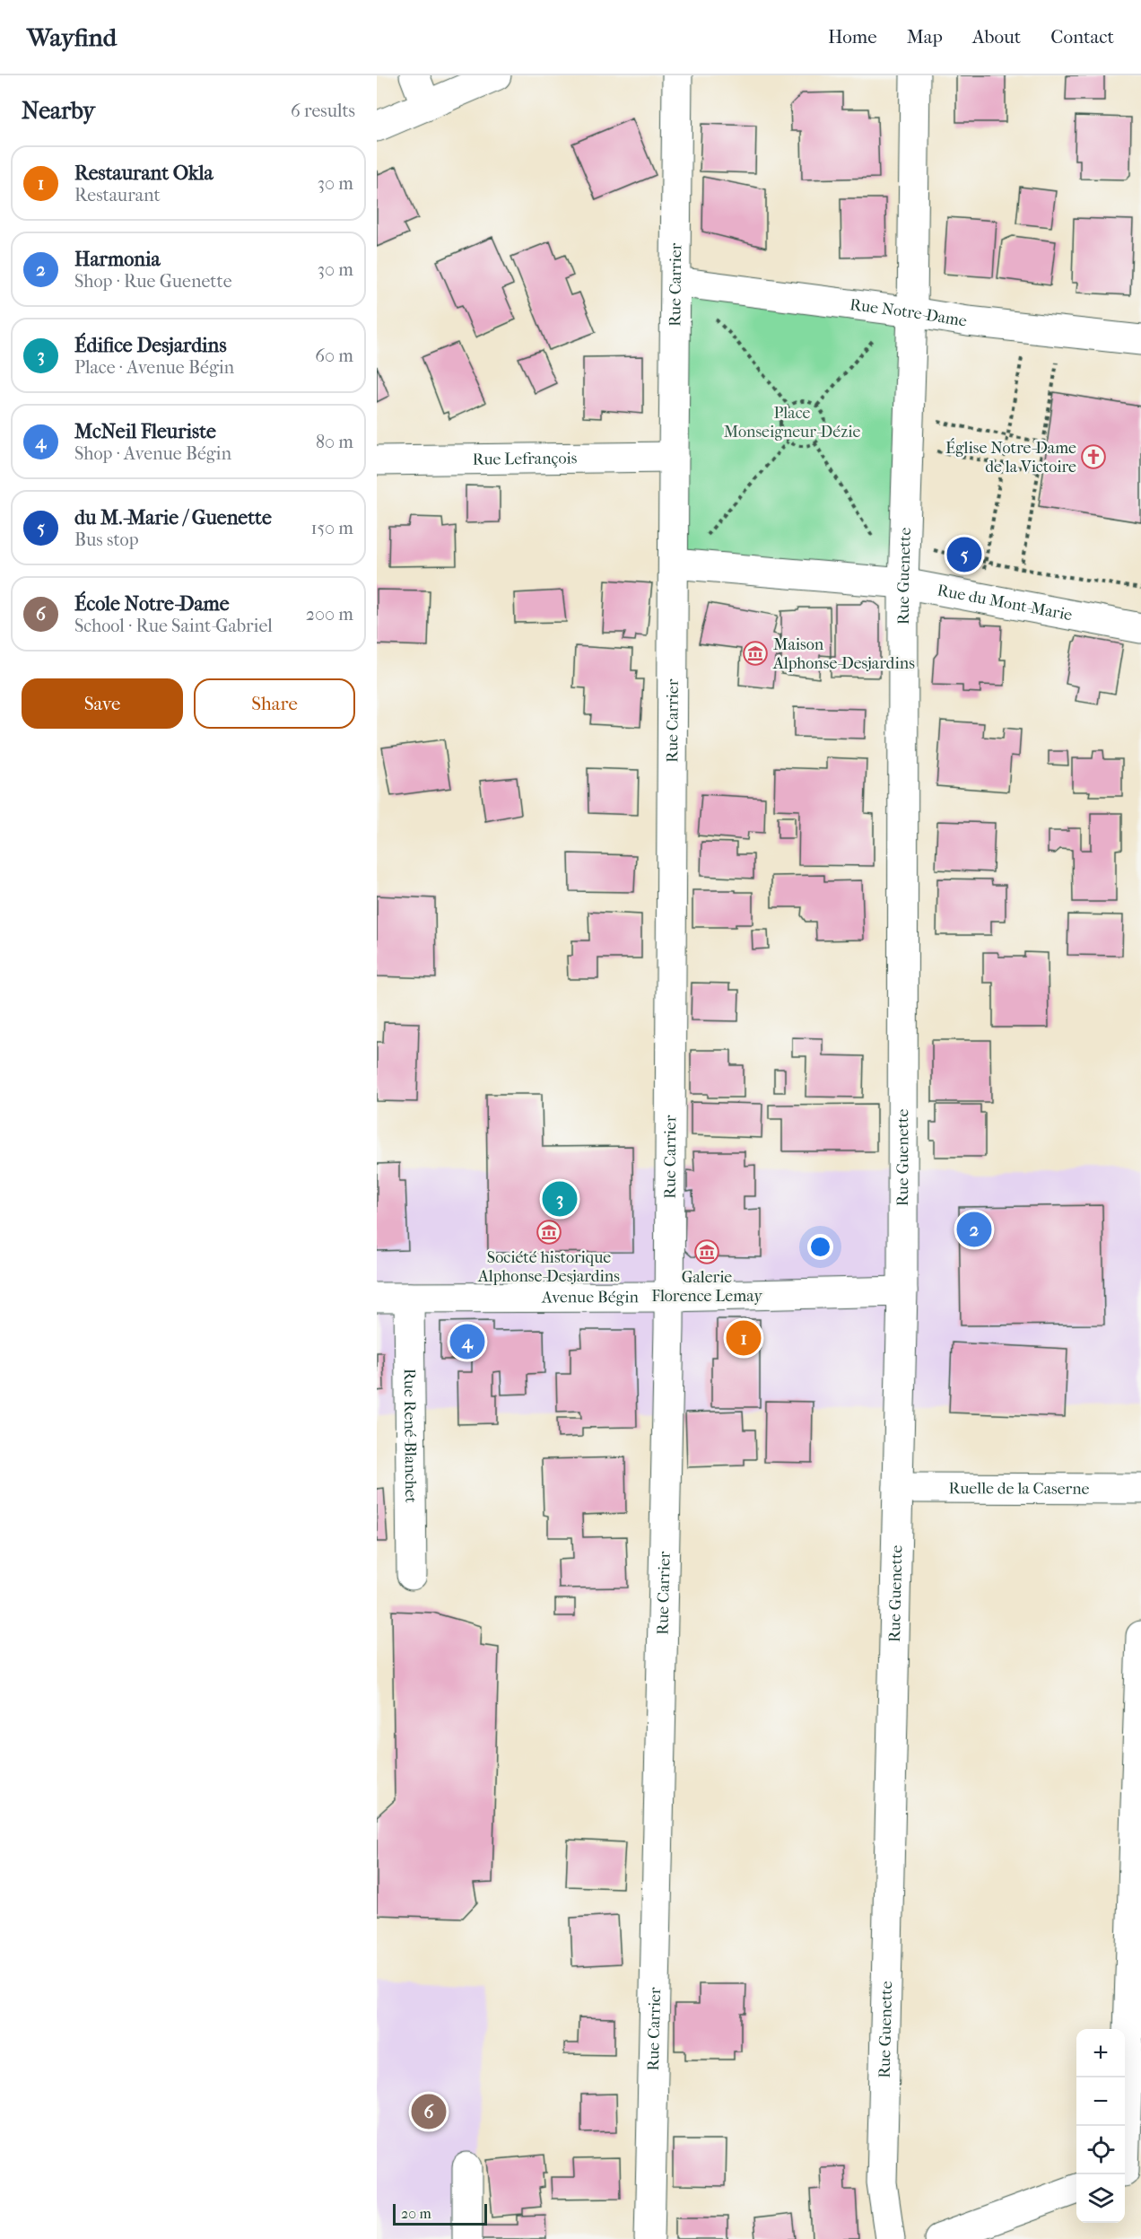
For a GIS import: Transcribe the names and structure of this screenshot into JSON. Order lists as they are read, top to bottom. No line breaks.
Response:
{"streets":{"street":["Rue Carrier","Rue Notre-Dame","Rue Lefrançois","Rue Guenette","Rue du Mont-Marie","Avenue Bégin","Rue René-Blanchet","Ruelle de la Caserne"]},"crossings":[["Rue Carrier","Rue Notre-Dame"],["Rue Carrier","Rue Lefrançois"],["Rue Carrier","Rue du Mont-Marie"],["Rue Carrier","Avenue Bégin"],["Rue Notre-Dame","Rue Guenette"],["Rue Guenette","Rue du Mont-Marie"],["Rue Guenette","Avenue Bégin"],["Rue Guenette","Ruelle de la Caserne"],["Avenue Bégin","Rue René-Blanchet"]],"parks":["Place Monseigneur-Dézie"],"places":{"church":["Église Notre-Dame de la Victoire"],"museum":["Maison Alphonse-Desjardins","Société historique Alphonse-Desjardins","Galerie Florence Lemay"]},"scale_bar":"20 m","page":{"header":"Wayfind","nav":["Home","Map","About","Contact"],"heading":["Nearby","6 results"],"list":[{"mark":"1","name":"Restaurant Okla","note":"Restaurant","value":"30 m"},{"mark":"2","name":"Harmonia","note":"Shop · Rue Guenette","value":"30 m"},{"mark":"3","name":"Édifice Desjardins","note":"Place · Avenue Bégin","value":"60 m"},{"mark":"4","name":"McNeil Fleuriste","note":"Shop · Avenue Bégin","value":"80 m"},{"mark":"5","name":"du M.-Marie / Guenette","note":"Bus stop","value":"150 m"},{"mark":"6","name":"École Notre-Dame","note":"School · Rue Saint-Gabriel","value":"200 m"}],"pins":["5","3","2","1","4","6"],"buttons":["Save","Share"],"map_buttons":["+","−"],"scale":"20 m"}}
